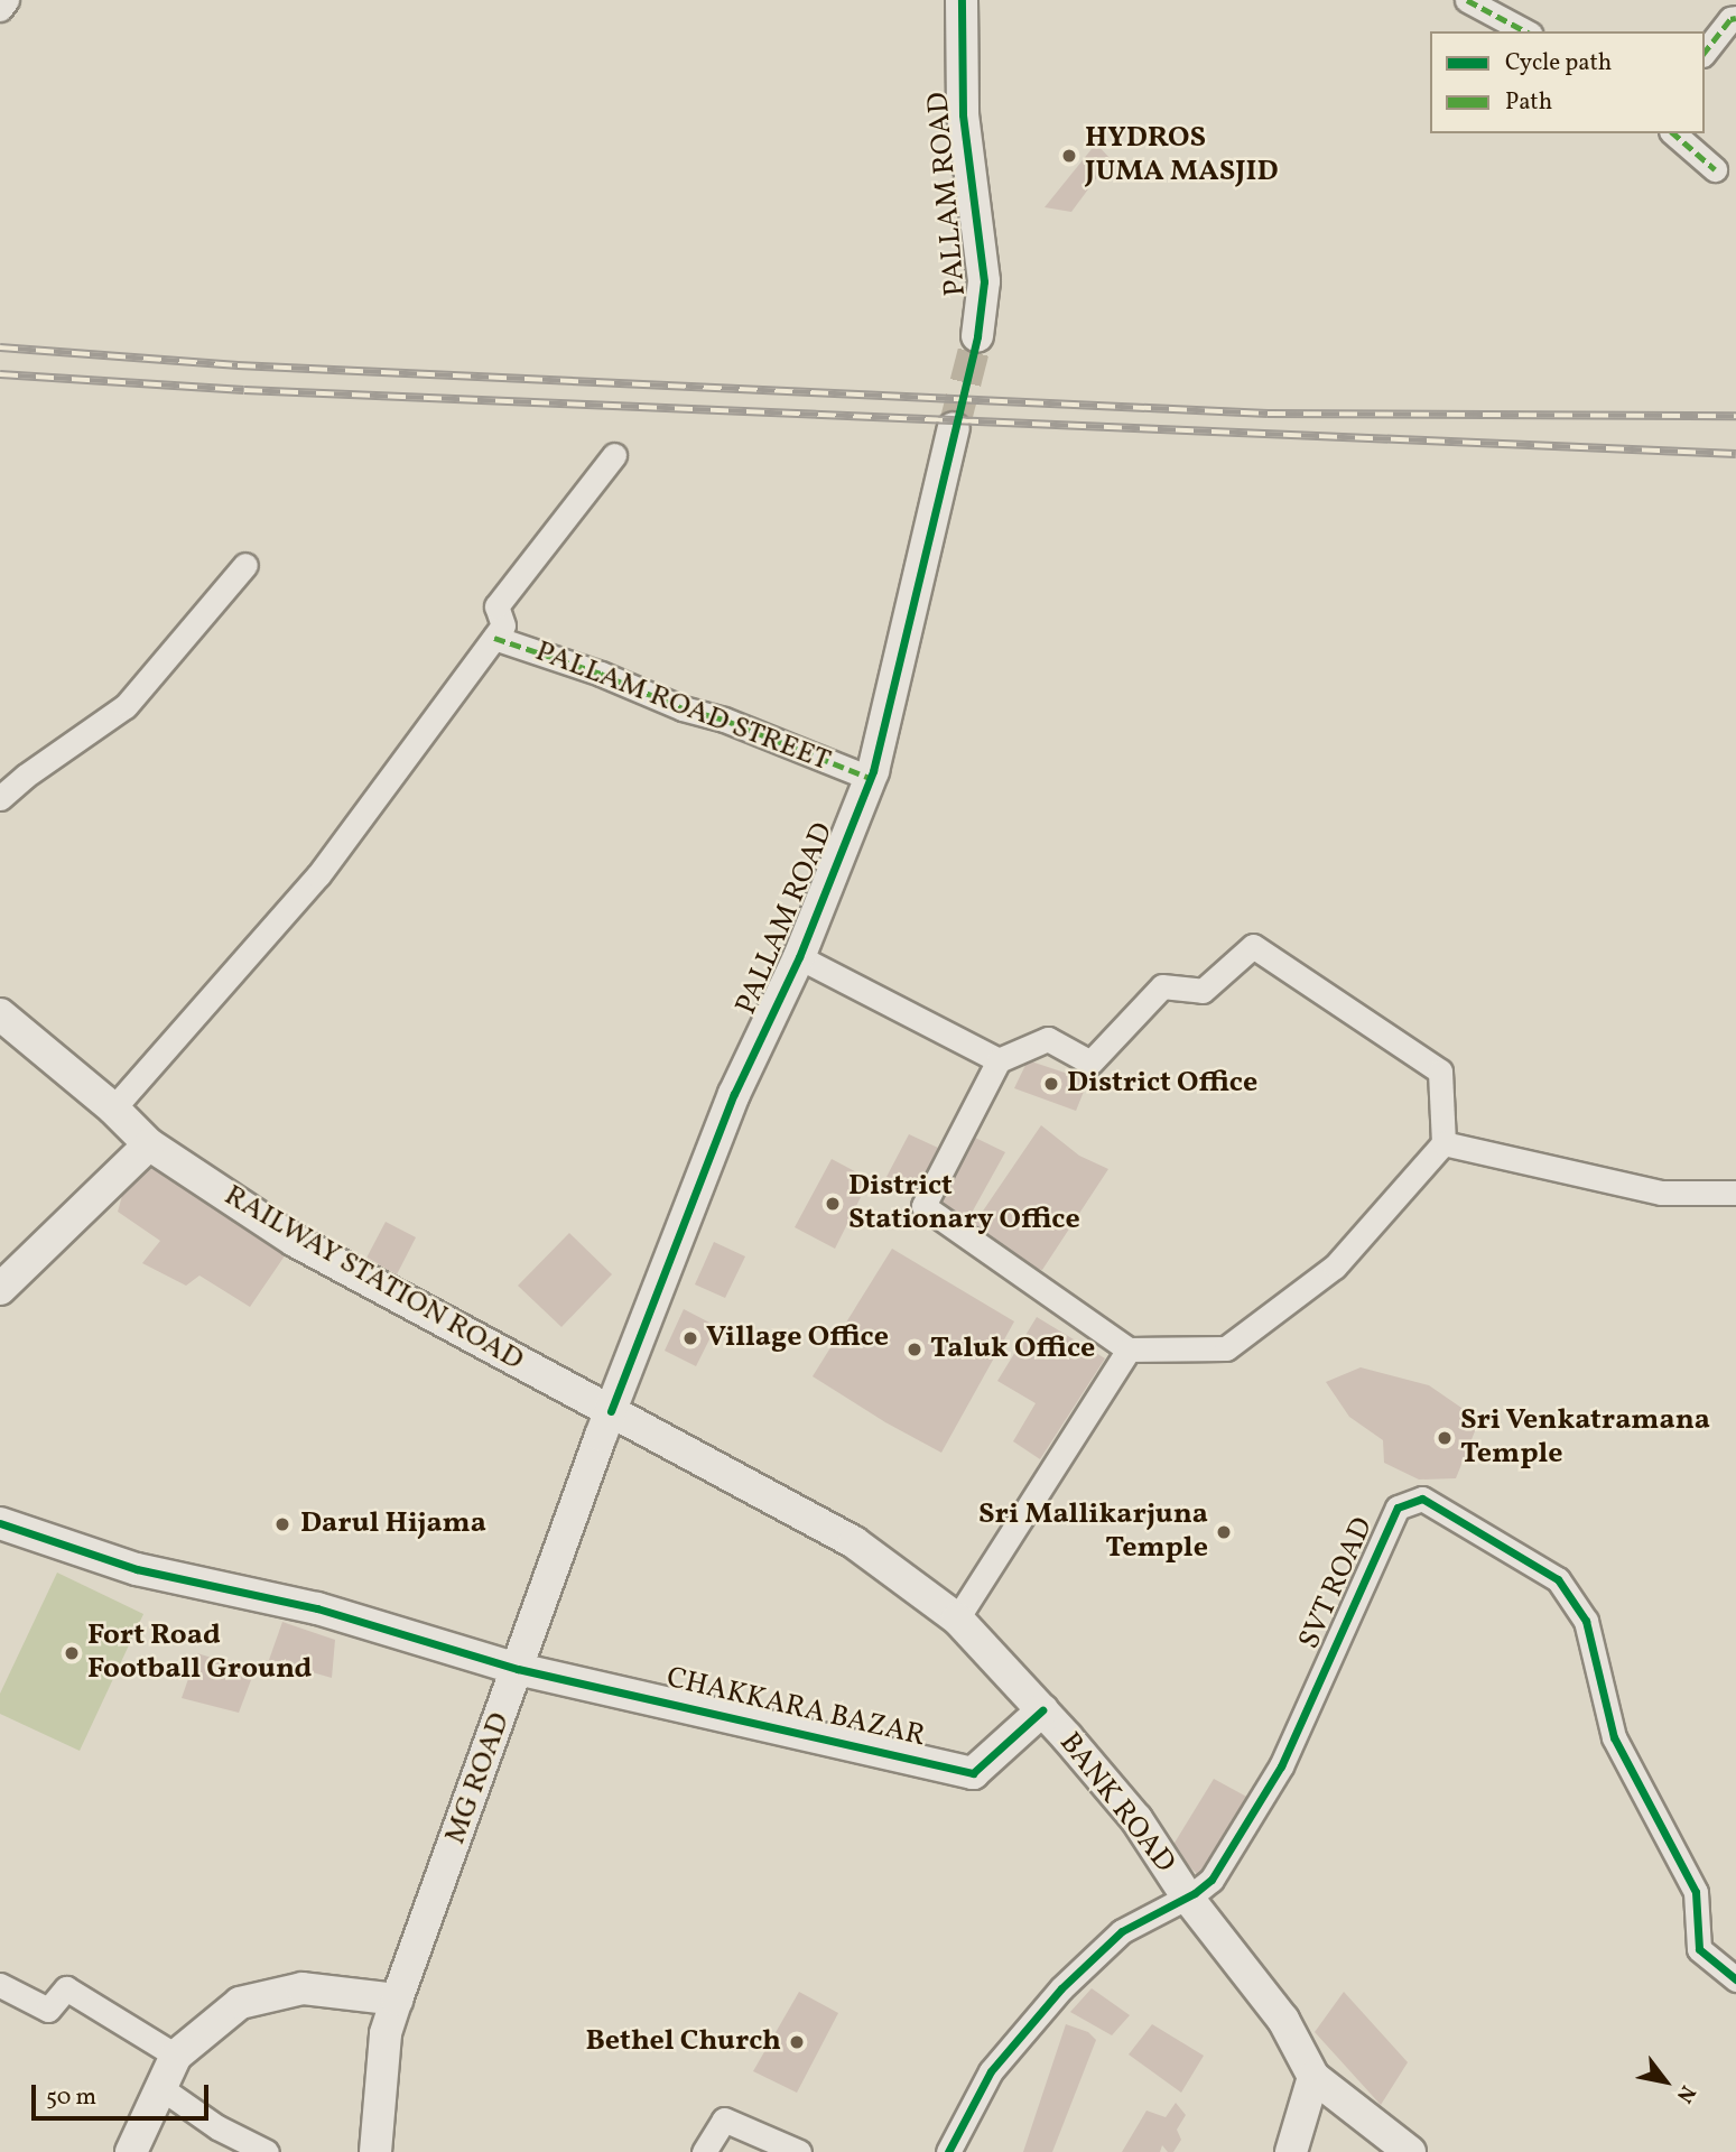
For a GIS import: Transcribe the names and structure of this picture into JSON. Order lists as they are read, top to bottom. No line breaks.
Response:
{"streets":{"street":["PALLAM ROAD","PALLAM ROAD STREET","RAILWAY STATION ROAD","SVT ROAD","CHAKKARA BAZAR","MG ROAD","BANK ROAD"]},"crossings":[["PALLAM ROAD","PALLAM ROAD STREET"],["PALLAM ROAD","RAILWAY STATION ROAD"],["PALLAM ROAD","MG ROAD"],["PALLAM ROAD","BANK ROAD"],["RAILWAY STATION ROAD","MG ROAD"],["RAILWAY STATION ROAD","BANK ROAD"],["SVT ROAD","BANK ROAD"],["CHAKKARA BAZAR","MG ROAD"],["CHAKKARA BAZAR","BANK ROAD"],["MG ROAD","BANK ROAD"]],"places":["HYDROS JUMA MASJID","District Office","District Stationary Office","Village Office","Taluk Office","Sri Venkatramana Temple","Darul Hijama","Sri Mallikarjuna Temple","Fort Road Football Ground","Bethel Church"],"legend":["Cycle path","Path"],"scale_bar":"50 m","north":"bottom right"}
